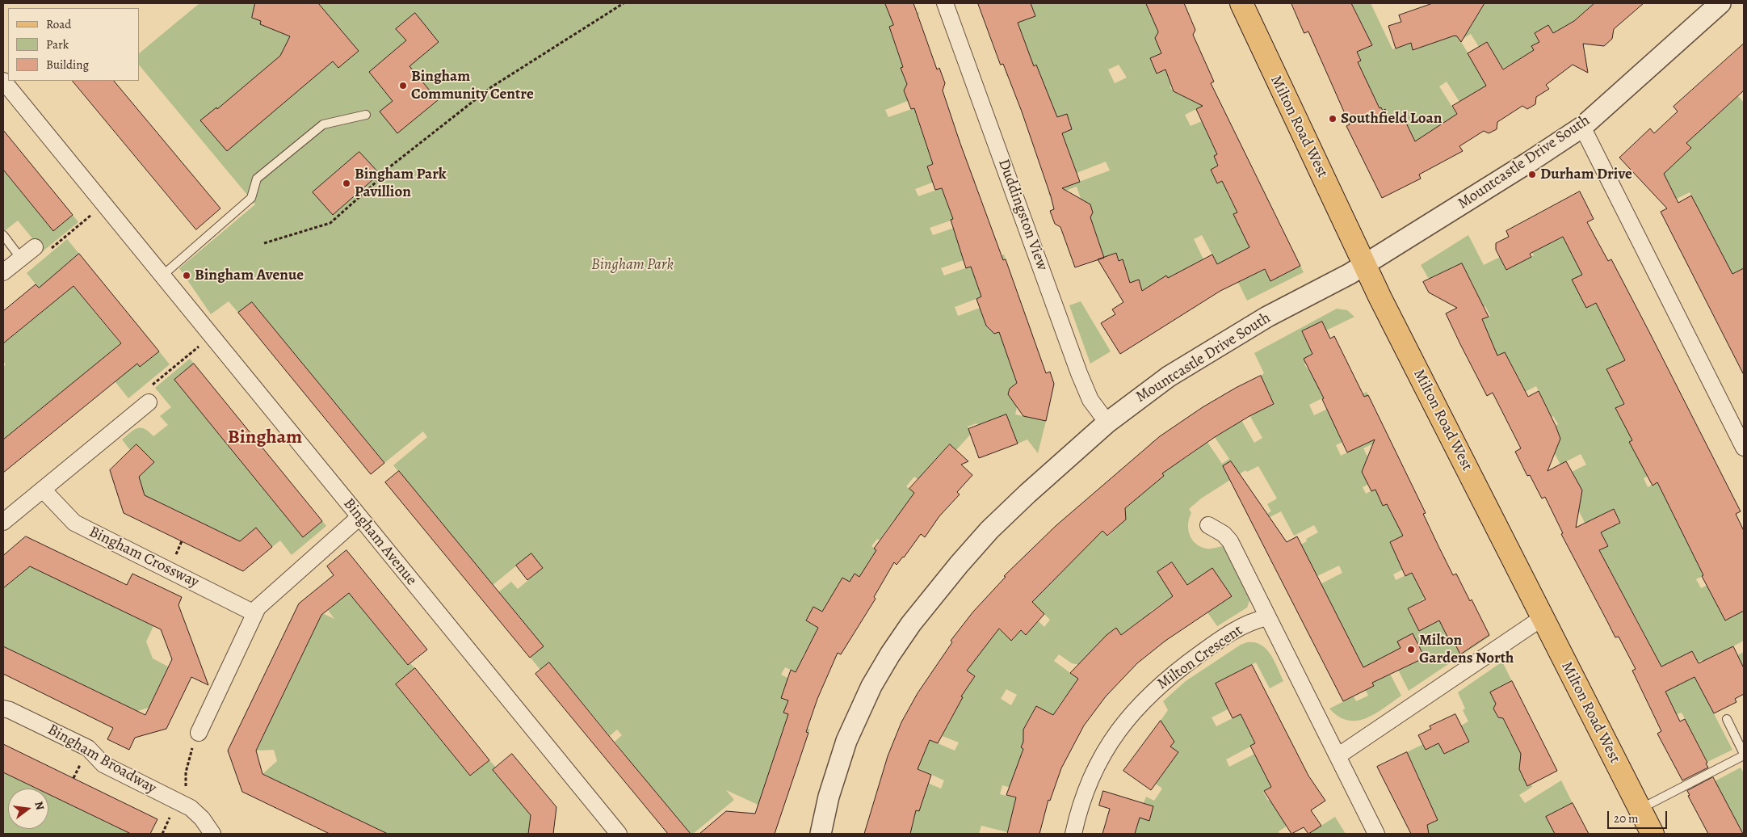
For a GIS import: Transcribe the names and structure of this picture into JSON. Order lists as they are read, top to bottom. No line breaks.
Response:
{"streets":{"main road":["Milton Road West"],"street":["Mountcastle Drive South","Duddingston View","Bingham Avenue","Bingham Crossway","Milton Crescent","Bingham Broadway"]},"crossings":[["Milton Road West","Mountcastle Drive South"],["Mountcastle Drive South","Duddingston View"]],"districts":["Bingham"],"parks":["Bingham Park"],"places":["Bingham Community Centre","Southfield Loan","Durham Drive","Bingham Park Pavillion","Bingham Avenue","Milton Gardens North"],"legend":["Road","Park","Building"],"scale_bar":"20 m","north":"right"}
